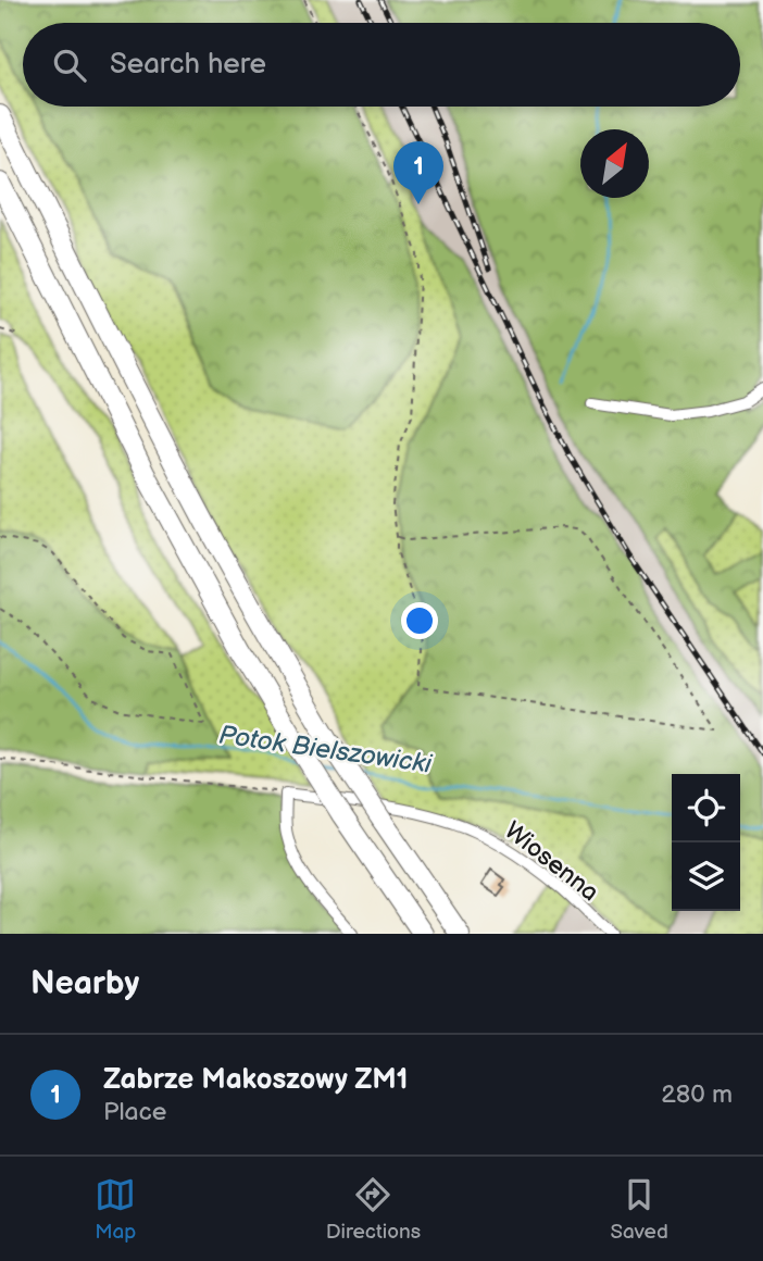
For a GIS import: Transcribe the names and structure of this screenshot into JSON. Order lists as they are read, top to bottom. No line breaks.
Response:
{"streets":{"street":["Wiosenna"]},"water":["Potok Bielszowicki"],"north":"top right","page":{"search":"Search here","pins":"1","heading":"Nearby","list":[{"mark":"1","name":"Zabrze Makoszowy ZM1","note":"Place","value":"280 m"}],"nav":["Map","Directions","Saved"]}}
